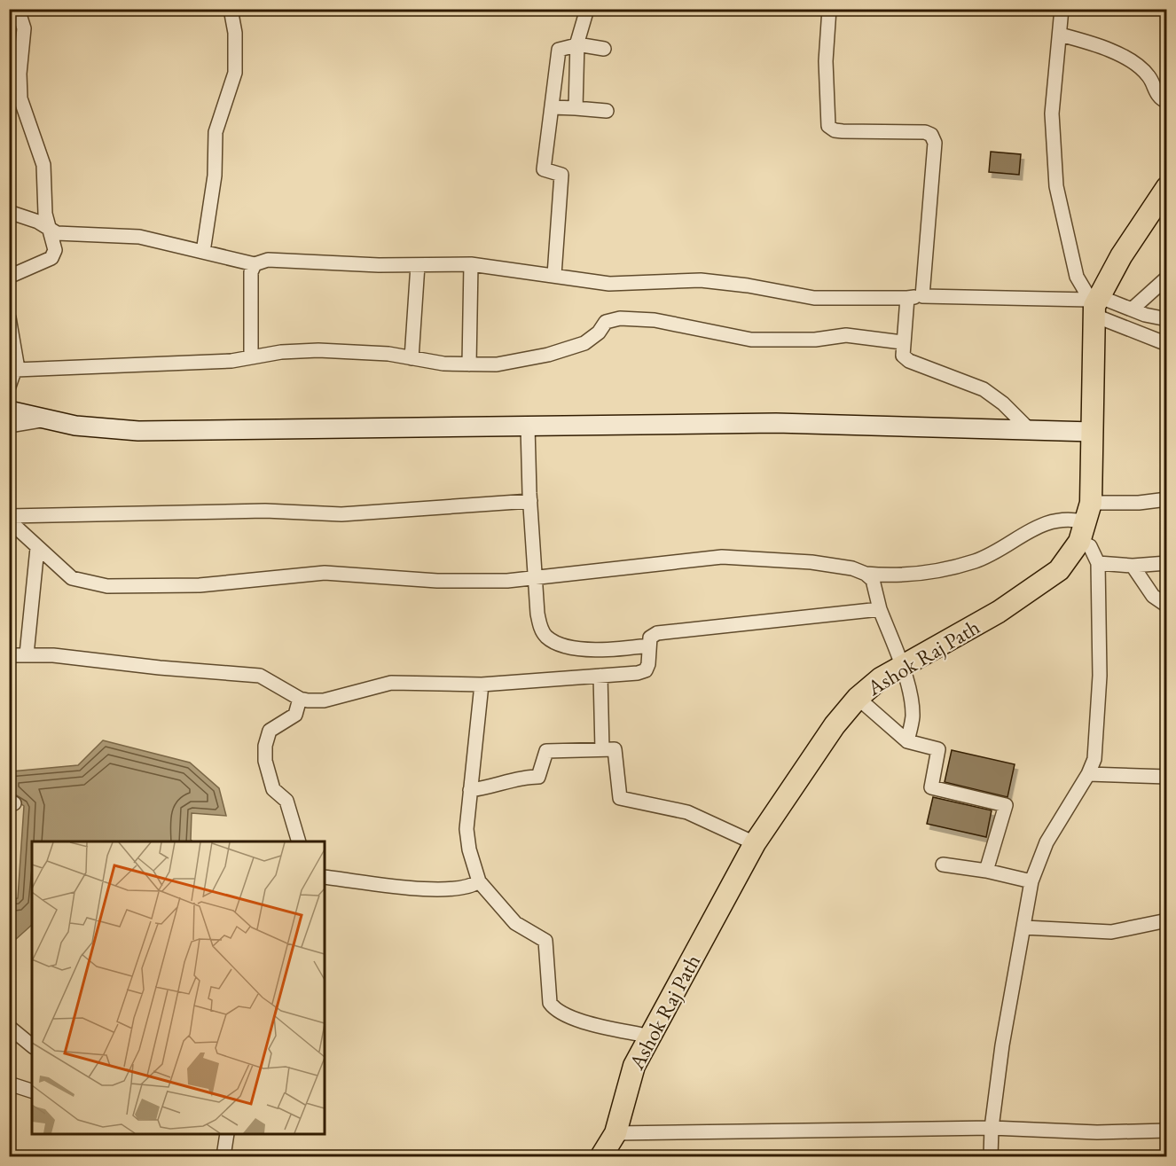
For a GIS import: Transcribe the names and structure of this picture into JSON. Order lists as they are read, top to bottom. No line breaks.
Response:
{"streets":{"main road":["Ashok Raj Path"]}}
